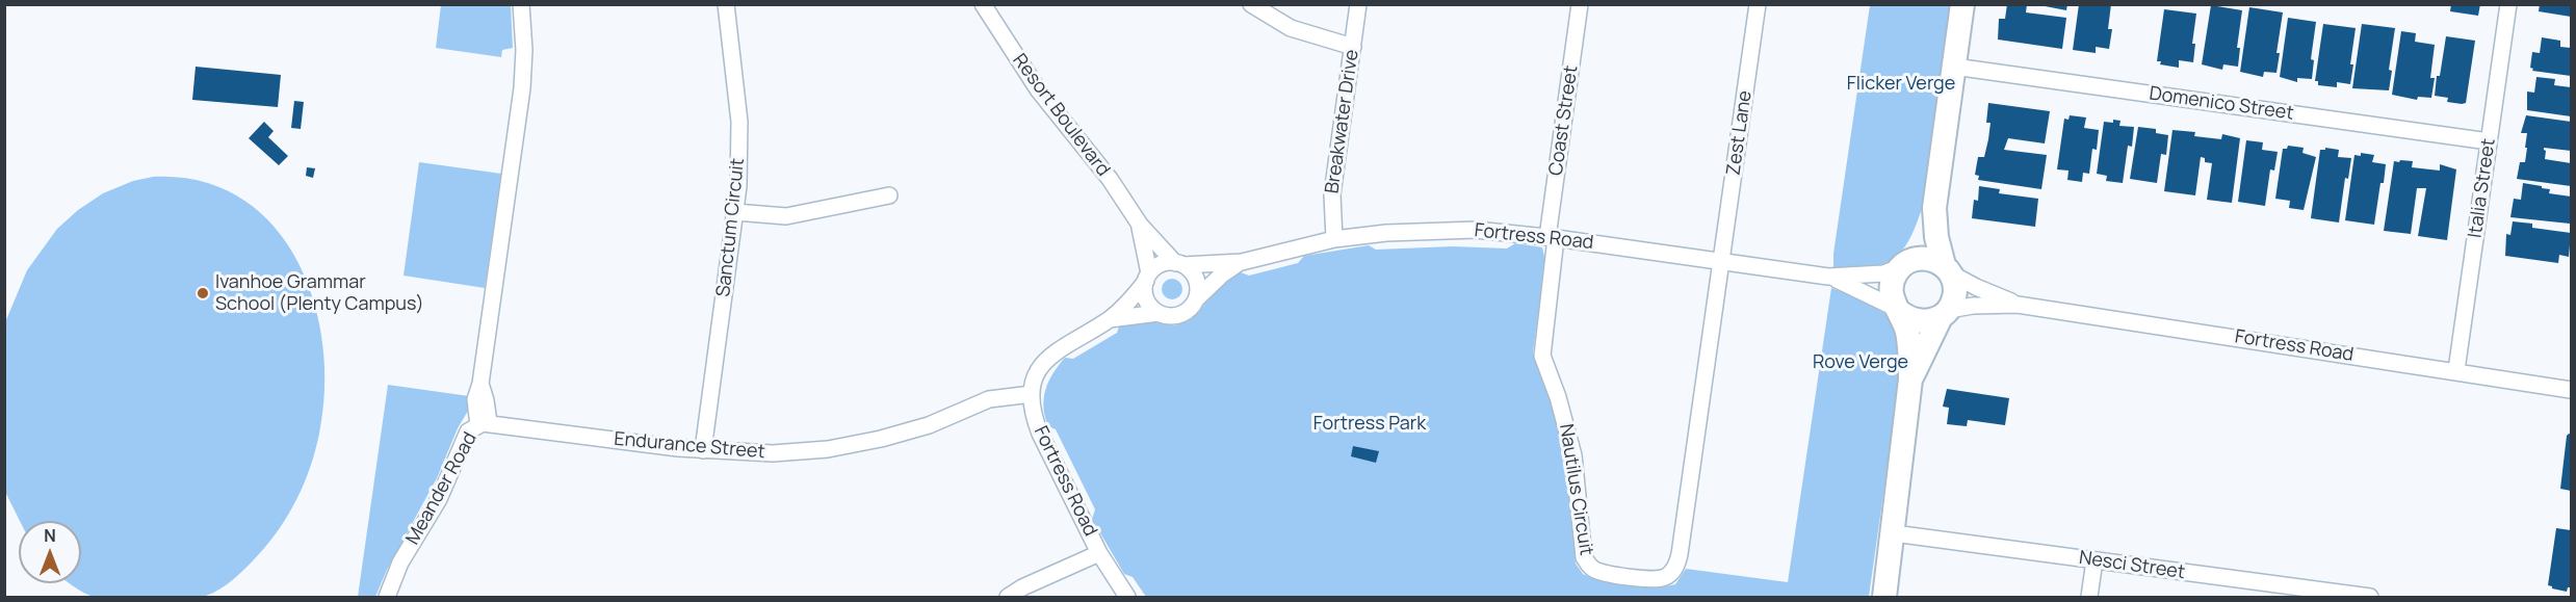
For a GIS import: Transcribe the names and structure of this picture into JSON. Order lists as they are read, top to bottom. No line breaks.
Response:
{"streets":{"street":["Domenico Street","Resort Boulevard","Coast Street","Breakwater Drive","Zest Lane","Italia Street","Sanctum Circuit","Fortress Road","Endurance Street","Meander Road","Nautilus Circuit","Nesci Street"]},"crossings":[["Domenico Street","Italia Street"],["Resort Boulevard","Fortress Road"],["Coast Street","Fortress Road"],["Coast Street","Nautilus Circuit"],["Breakwater Drive","Fortress Road"],["Zest Lane","Fortress Road"],["Zest Lane","Nautilus Circuit"],["Italia Street","Fortress Road"],["Sanctum Circuit","Endurance Street"],["Fortress Road","Endurance Street"],["Fortress Road","Nautilus Circuit"],["Endurance Street","Meander Road"]],"parks":["Flicker Verge","Rove Verge","Fortress Park"],"places":["Ivanhoe Grammar School (Plenty Campus)"],"north":"top"}
